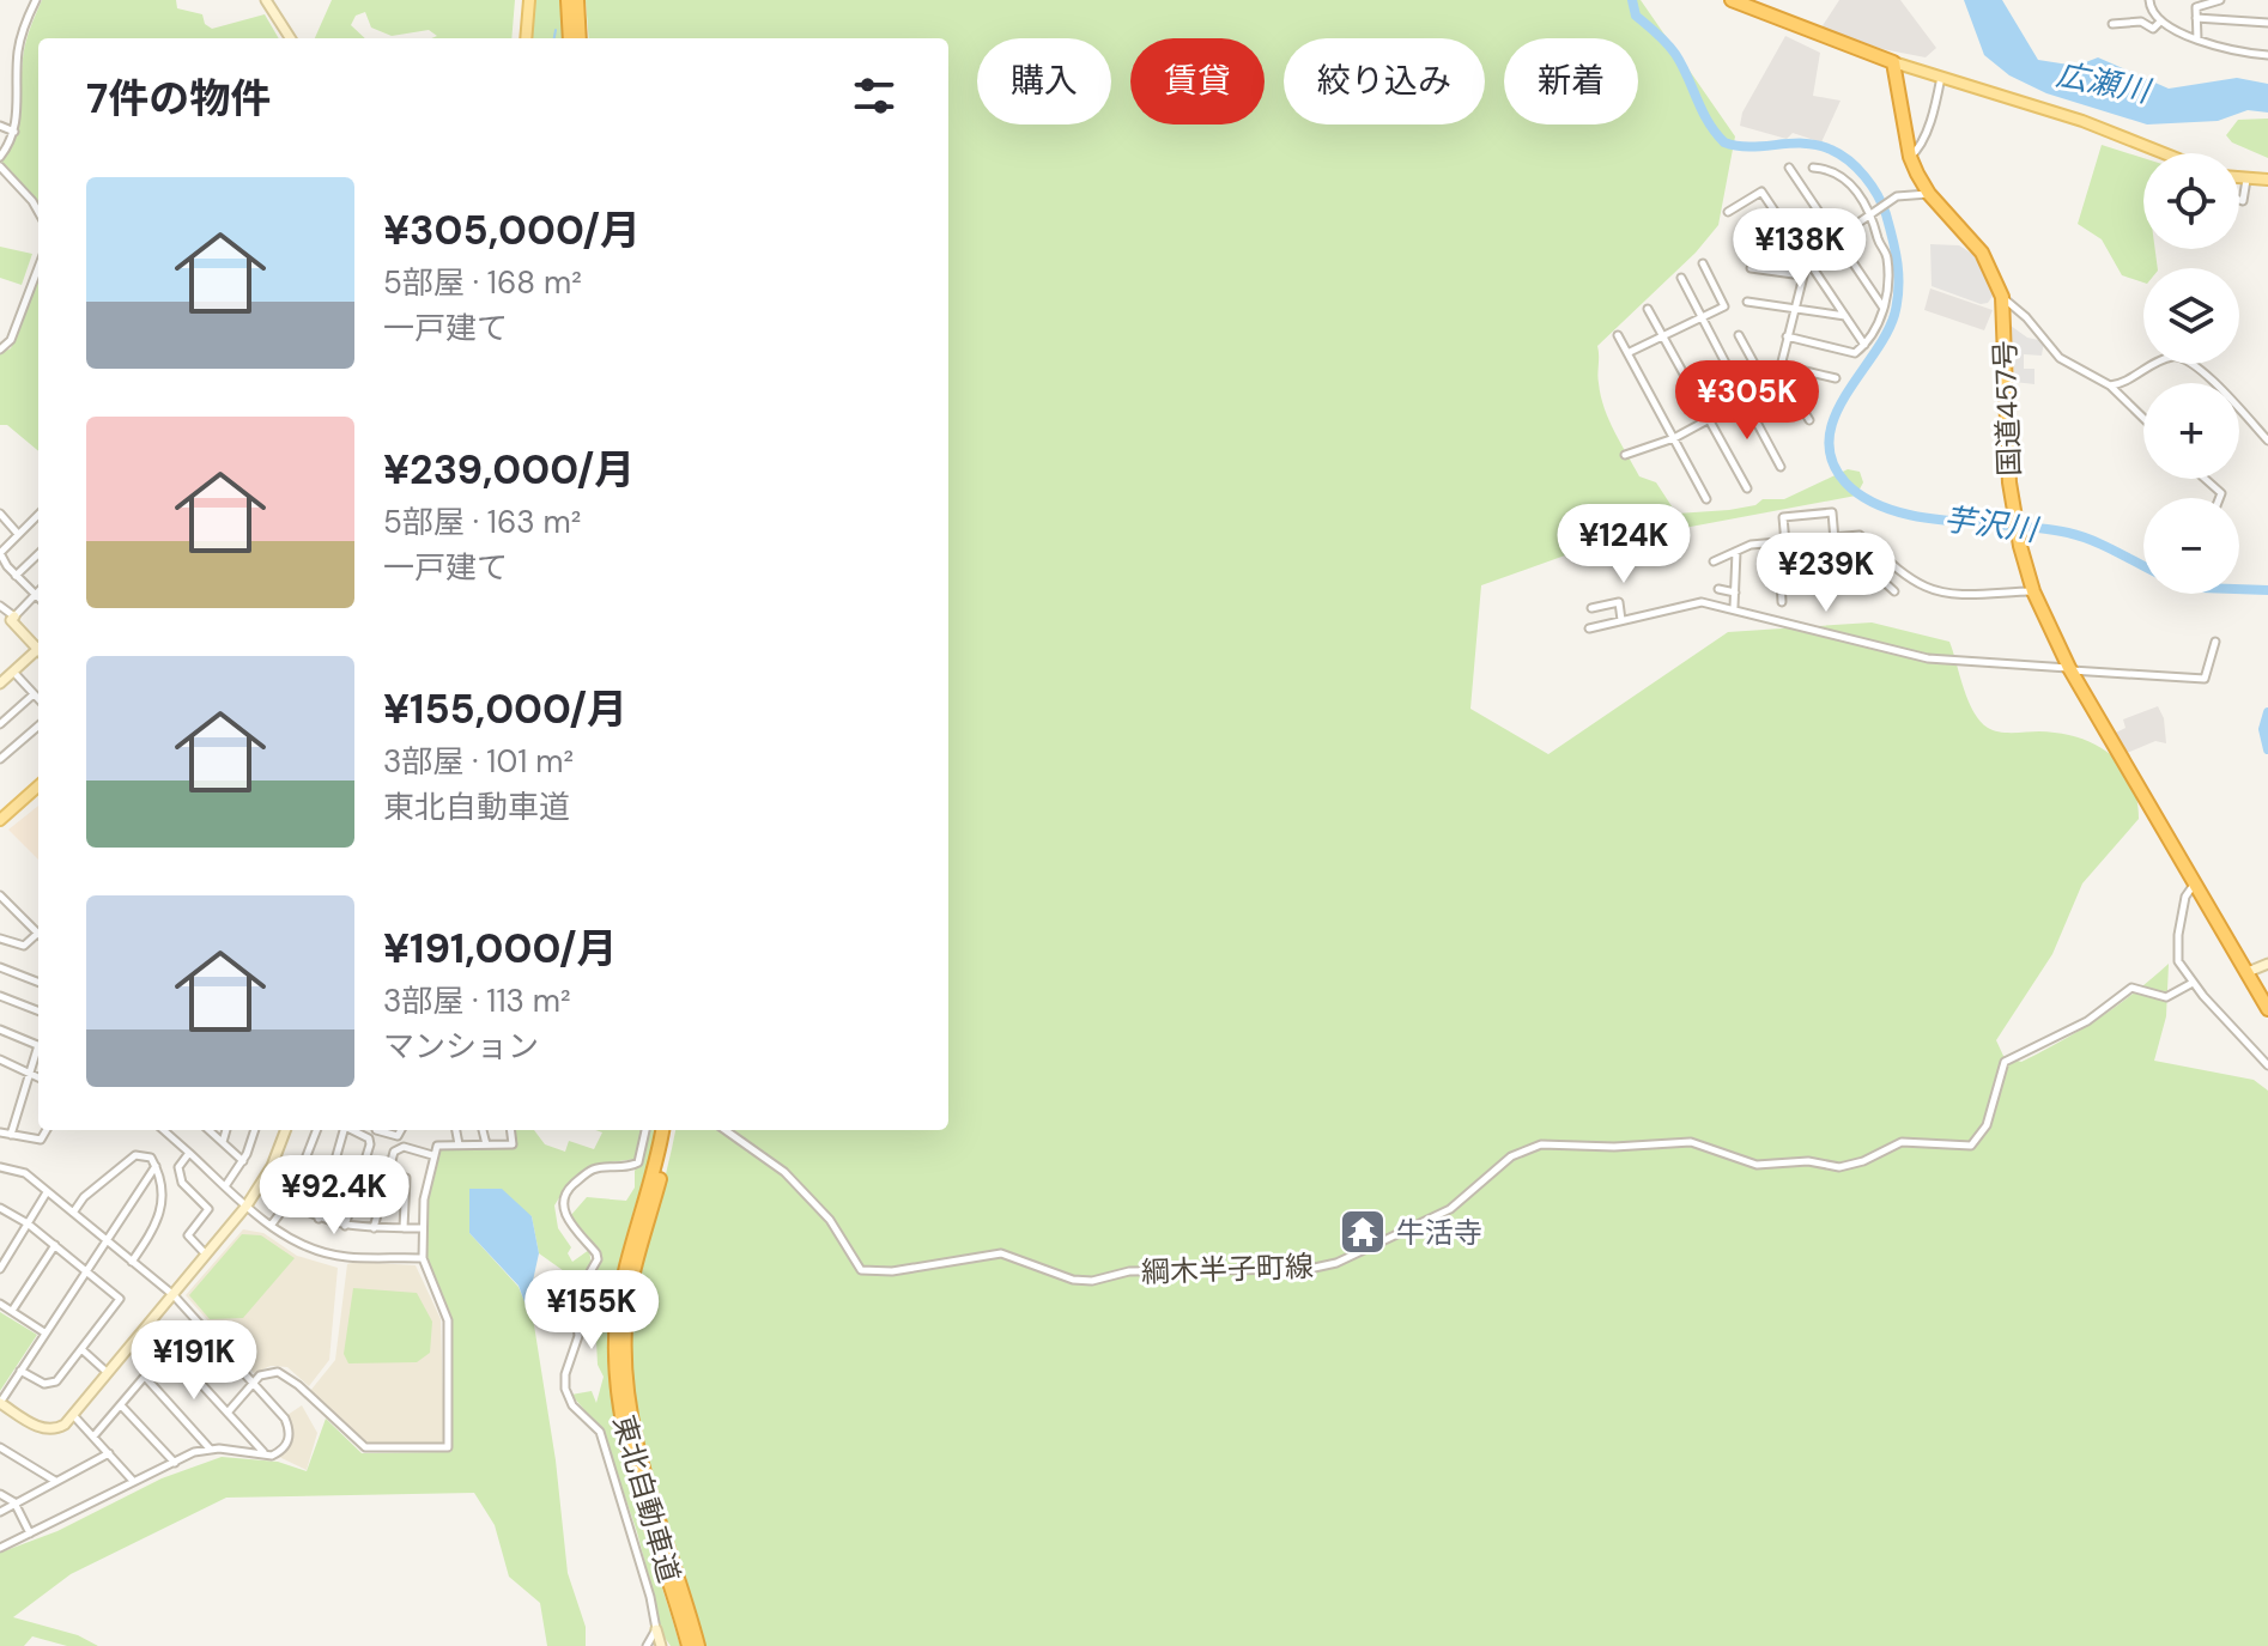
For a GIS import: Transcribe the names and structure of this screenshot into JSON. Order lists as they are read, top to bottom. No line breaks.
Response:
{"streets":{"highway":["国道457号","東北自動車道"],"street":["綱木半子町線"]},"water":["広瀬川","芋沢川"],"places":{"temple":["牛活寺"]},"page":{"chip":["購入","賃貸","絞り込み","新着"],"heading":"7件の物件","map_buttons":["+","−"],"list":[{"name":"¥305,000/月","note":"5部屋 · 168 m² · 一戸建て"},{"name":"¥239,000/月","note":"5部屋 · 163 m² · 一戸建て"},{"name":"¥155,000/月","note":"3部屋 · 101 m² · 東北自動車道"},{"name":"¥191,000/月","note":"3部屋 · 113 m² · マンション"}],"price":["¥138K","¥305K","¥124K","¥239K","¥92.4K","¥155K","¥191K"]}}
